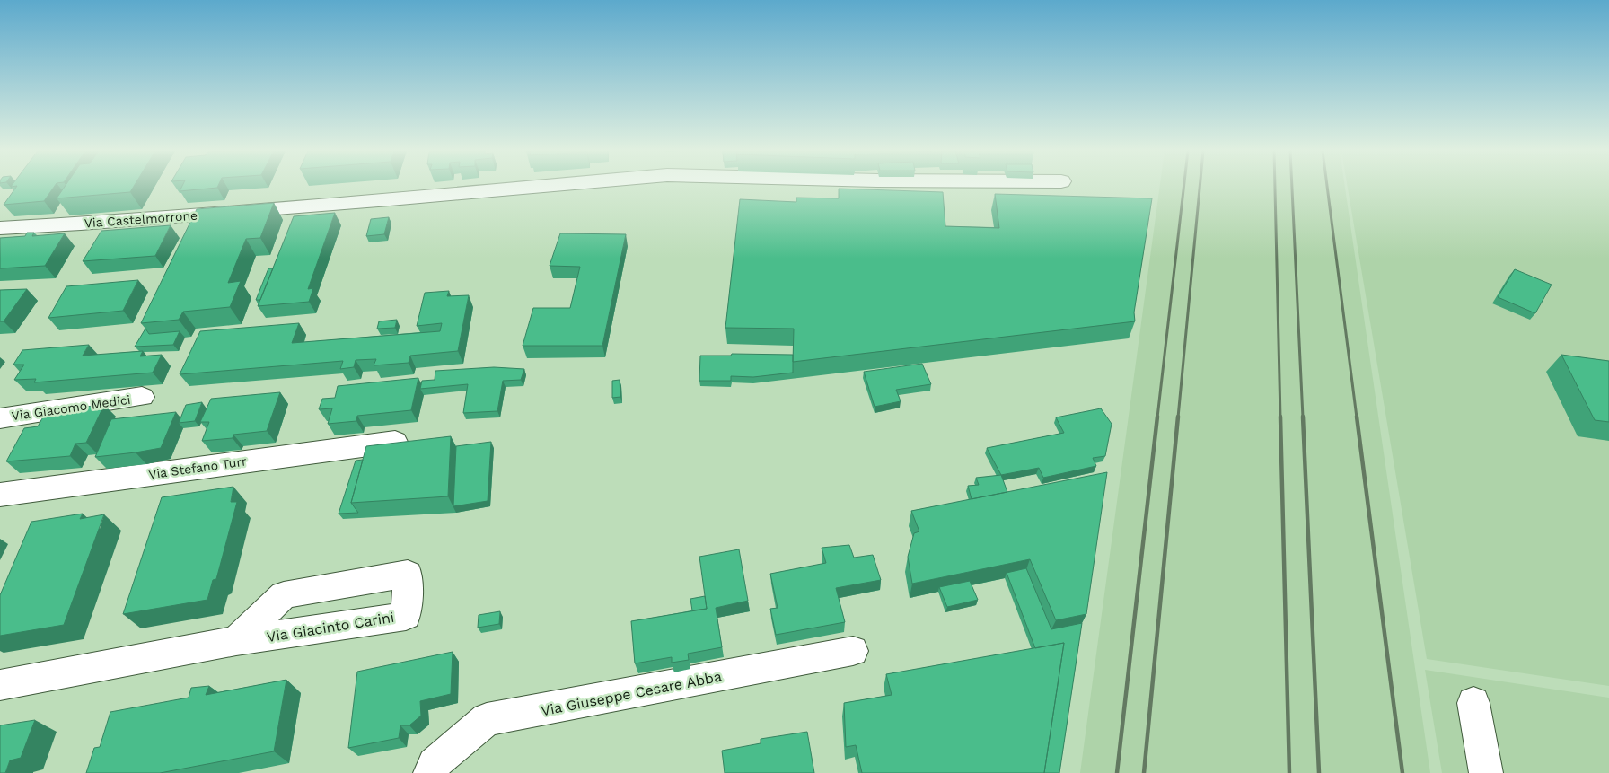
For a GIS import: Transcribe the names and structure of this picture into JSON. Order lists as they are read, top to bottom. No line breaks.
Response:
{"streets":{"street":["Via Castelmorrone","Via Giacomo Medici","Via Stefano Turr","Via Giacinto Carini","Via Giuseppe Cesare Abba"]}}
